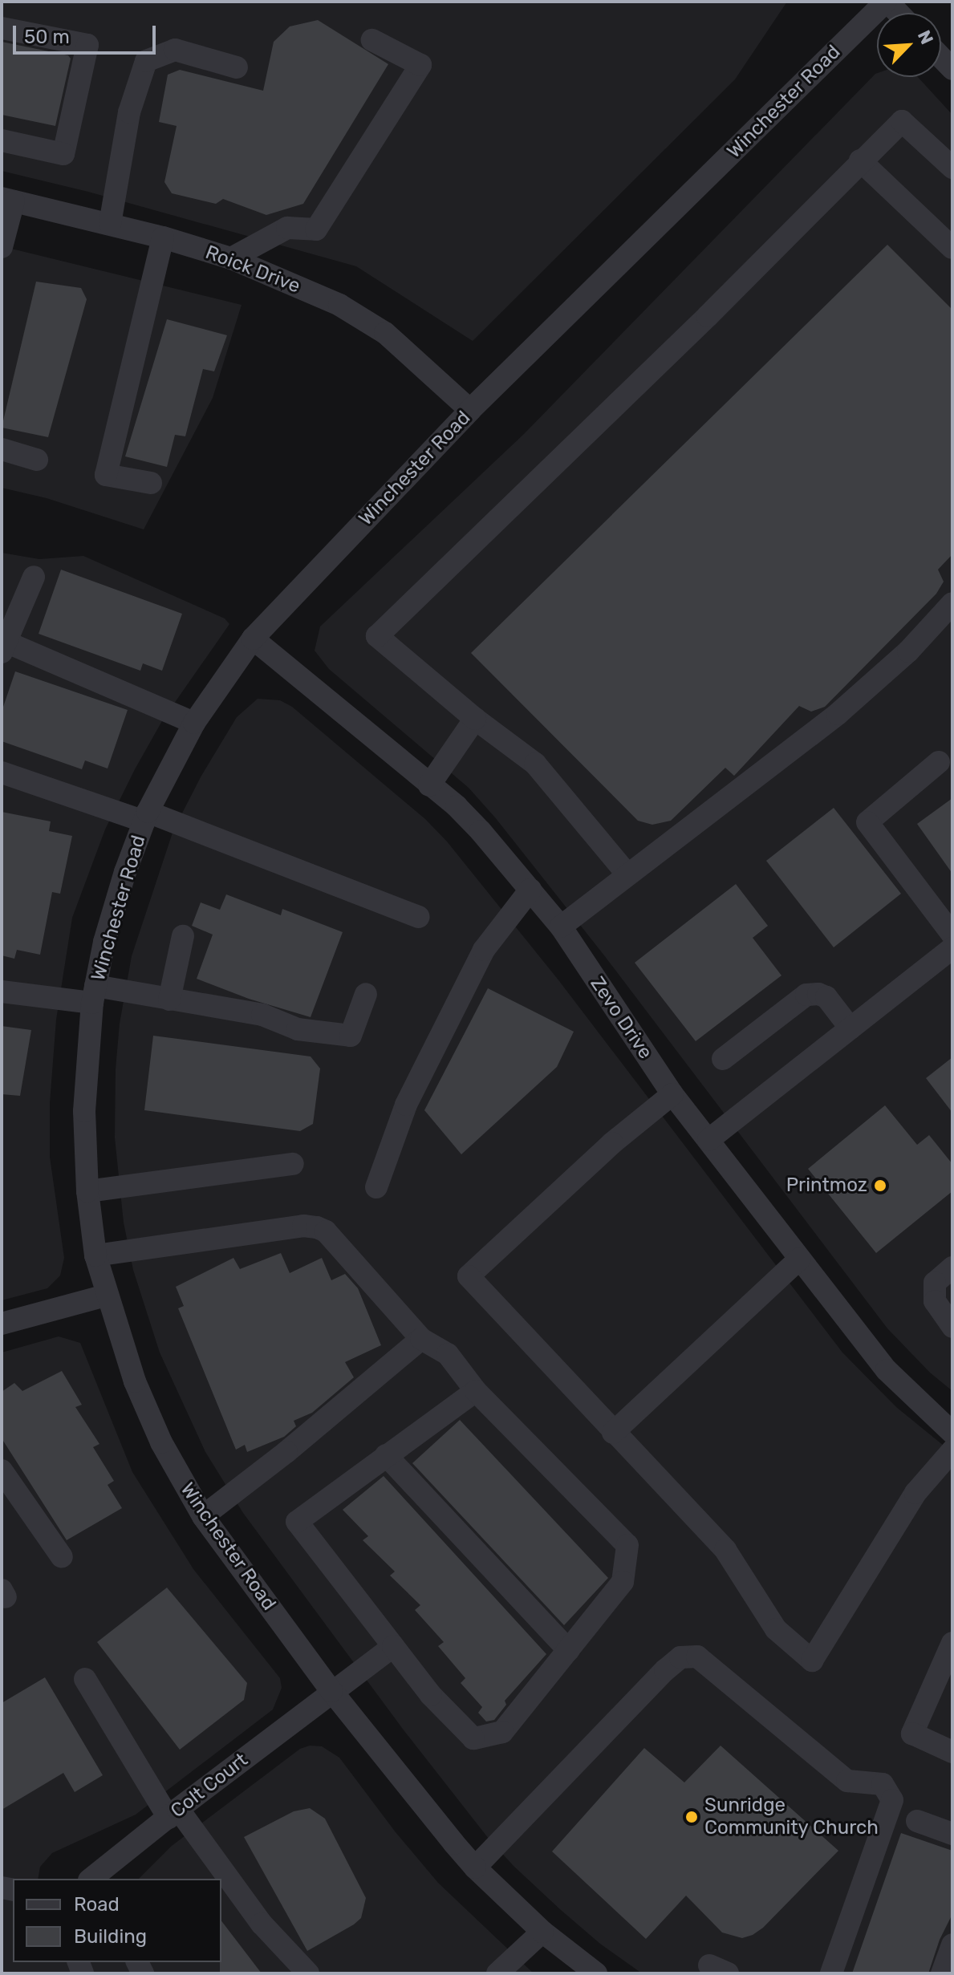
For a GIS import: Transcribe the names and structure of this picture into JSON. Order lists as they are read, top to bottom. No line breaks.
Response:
{"streets":{"street":["Winchester Road","Roick Drive","Zevo Drive","Colt Court"]},"crossings":[["Winchester Road","Roick Drive"],["Winchester Road","Zevo Drive"],["Winchester Road","Colt Court"]],"places":["Printmoz","Sunridge Community Church"],"legend":["Road","Building"],"scale_bar":"50 m","north":"top right"}
